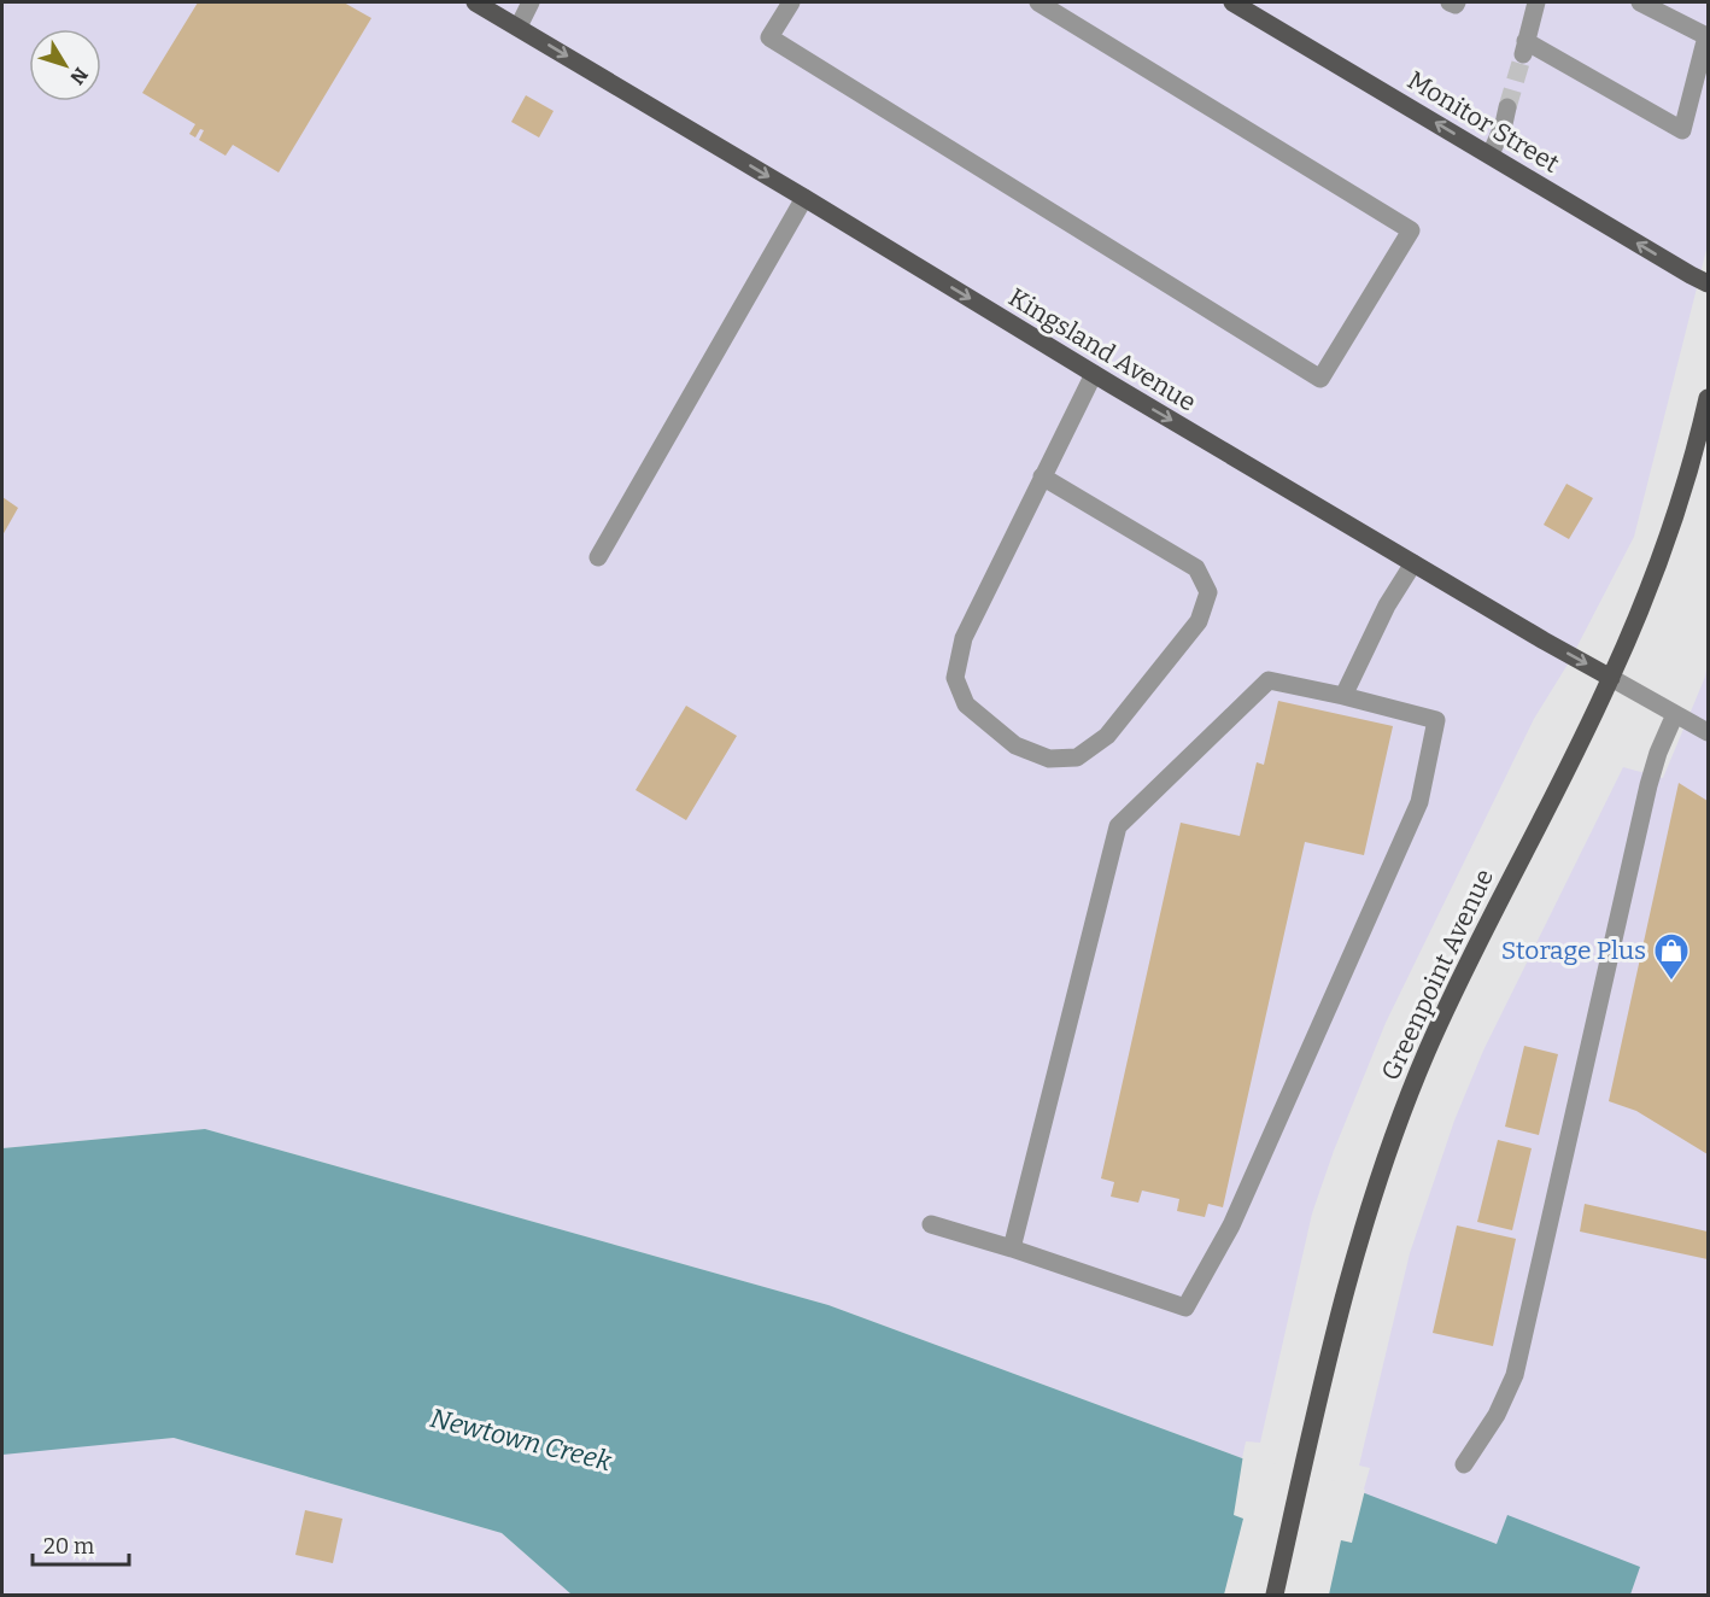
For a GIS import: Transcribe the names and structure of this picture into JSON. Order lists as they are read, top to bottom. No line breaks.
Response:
{"streets":{"main road":["Monitor Street","Kingsland Avenue","Greenpoint Avenue"]},"crossings":[["Kingsland Avenue","Greenpoint Avenue"]],"one_way":["Monitor Street","Kingsland Avenue"],"water":["Newtown Creek"],"places":{"shop":["Storage Plus"]},"scale_bar":"20 m","north":"bottom right"}
